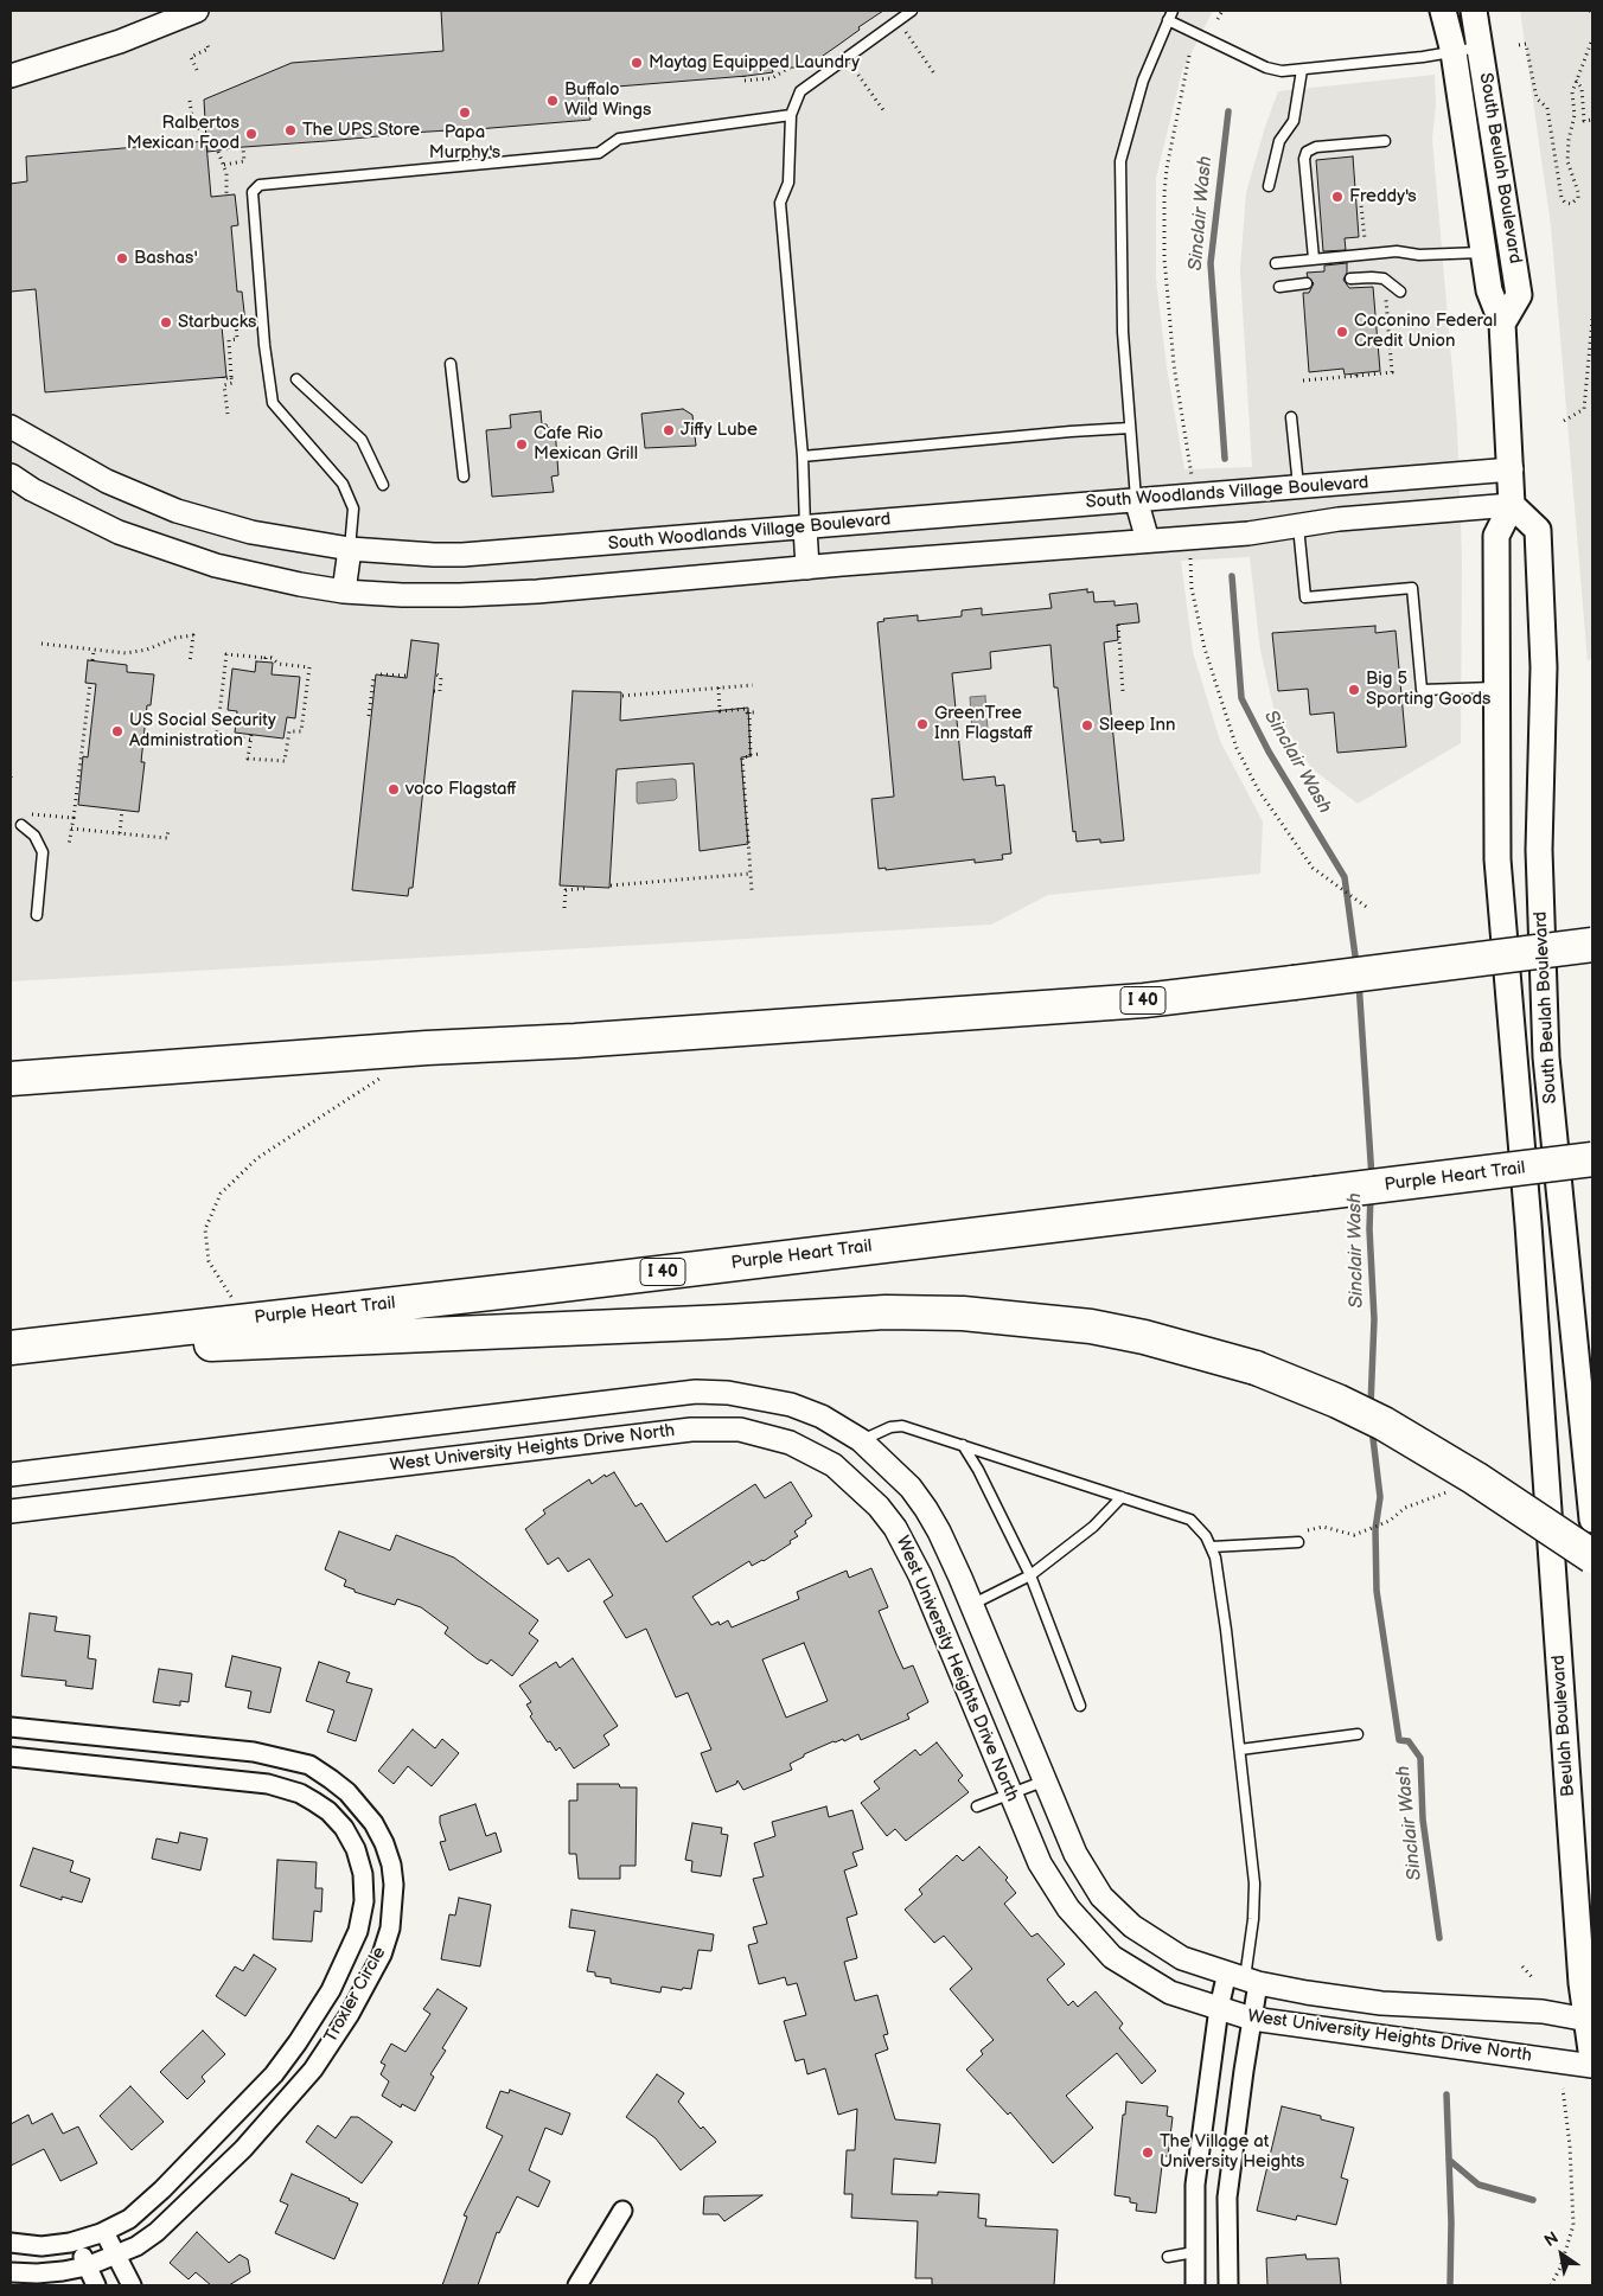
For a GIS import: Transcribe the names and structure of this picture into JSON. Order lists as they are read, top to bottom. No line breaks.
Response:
{"streets":{"highway":["I 40","Purple Heart Trail"],"main road":["South Beulah Boulevard","Beulah Boulevard"],"street":["South Woodlands Village Boulevard","West University Heights Drive North","Troxler Circle"]},"crossings":[["South Beulah Boulevard","South Woodlands Village Boulevard"],["South Beulah Boulevard","Beulah Boulevard"],["West University Heights Drive North","Beulah Boulevard"]],"water":["Sinclair Wash"],"places":["Maytag Equipped Laundry","Buffalo Wild Wings","Papa Murphy's","The UPS Store","Ralbertos Mexican Food","Freddy's","Bashas'","Starbucks","Coconino Federal Credit Union","Jiffy Lube","Cafe Rio Mexican Grill","Big 5 Sporting Goods","GreenTree Inn Flagstaff","Sleep Inn","US Social Security Administration","voco Flagstaff","The Village at University Heights"],"north":"top left"}
